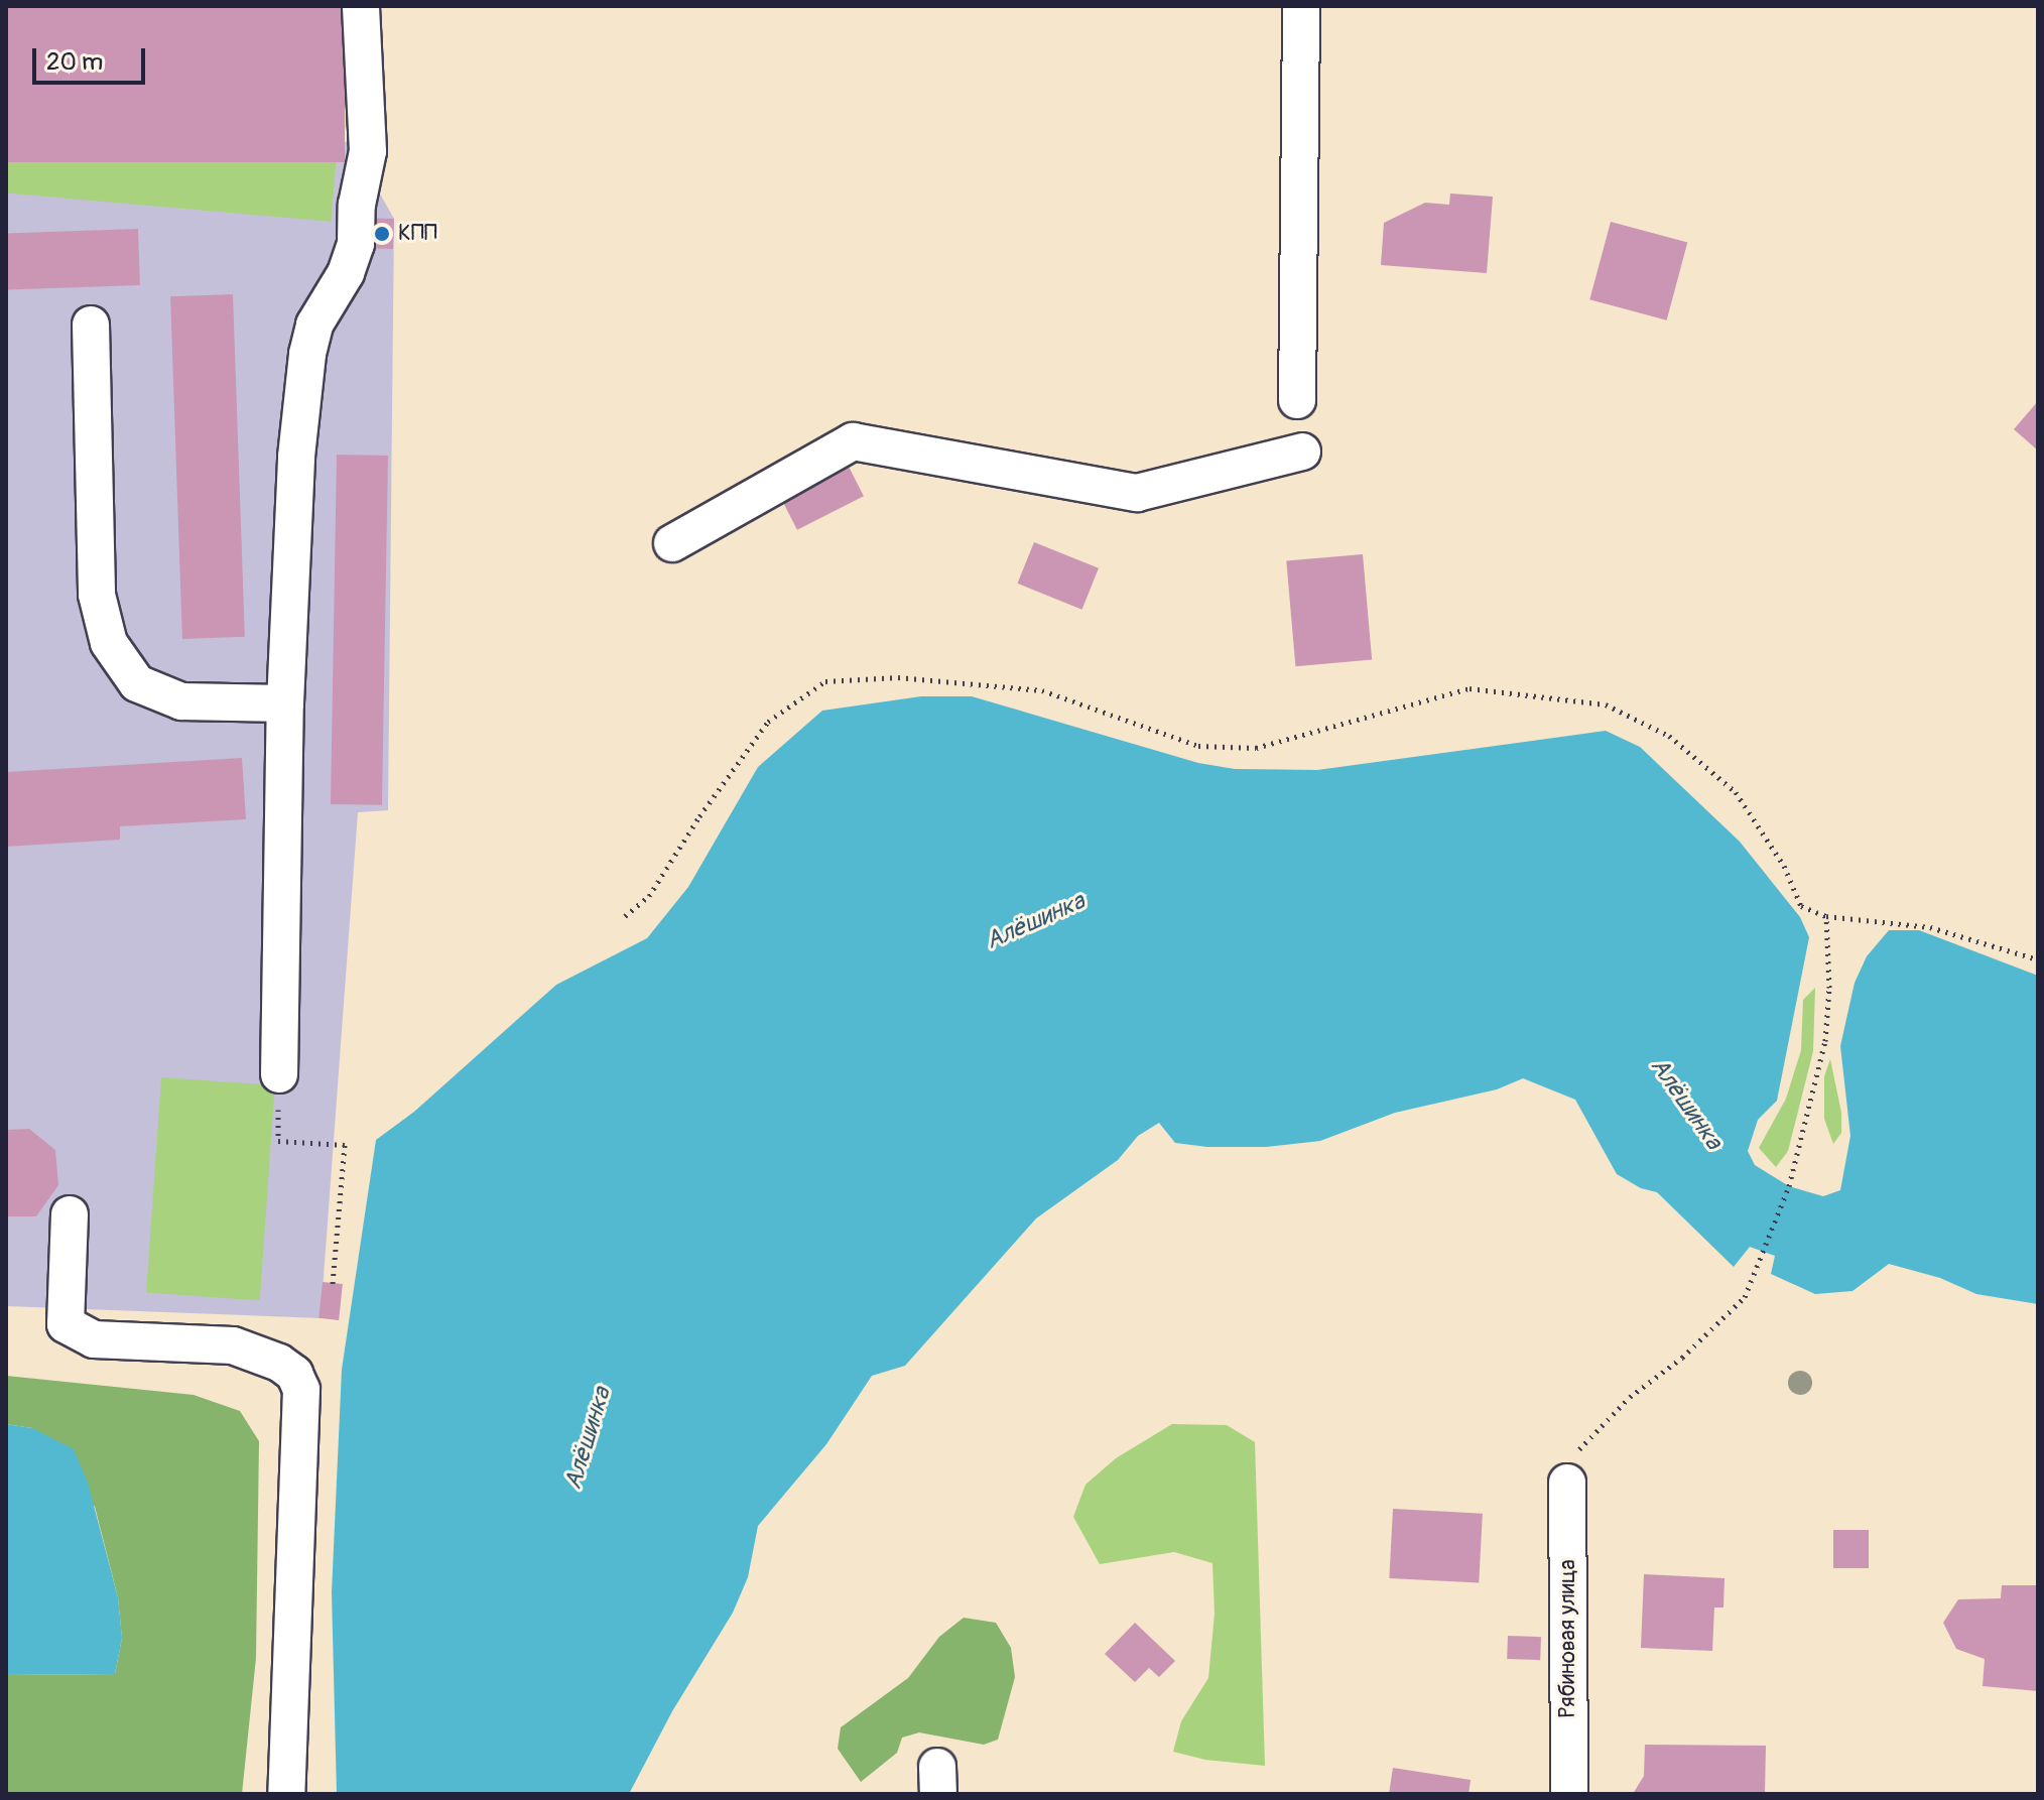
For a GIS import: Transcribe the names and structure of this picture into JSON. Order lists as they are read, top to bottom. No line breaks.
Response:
{"streets":{"street":["Рябиновая улица"]},"water":["Алёшинка"],"places":["КПП"],"scale_bar":"20 m"}
